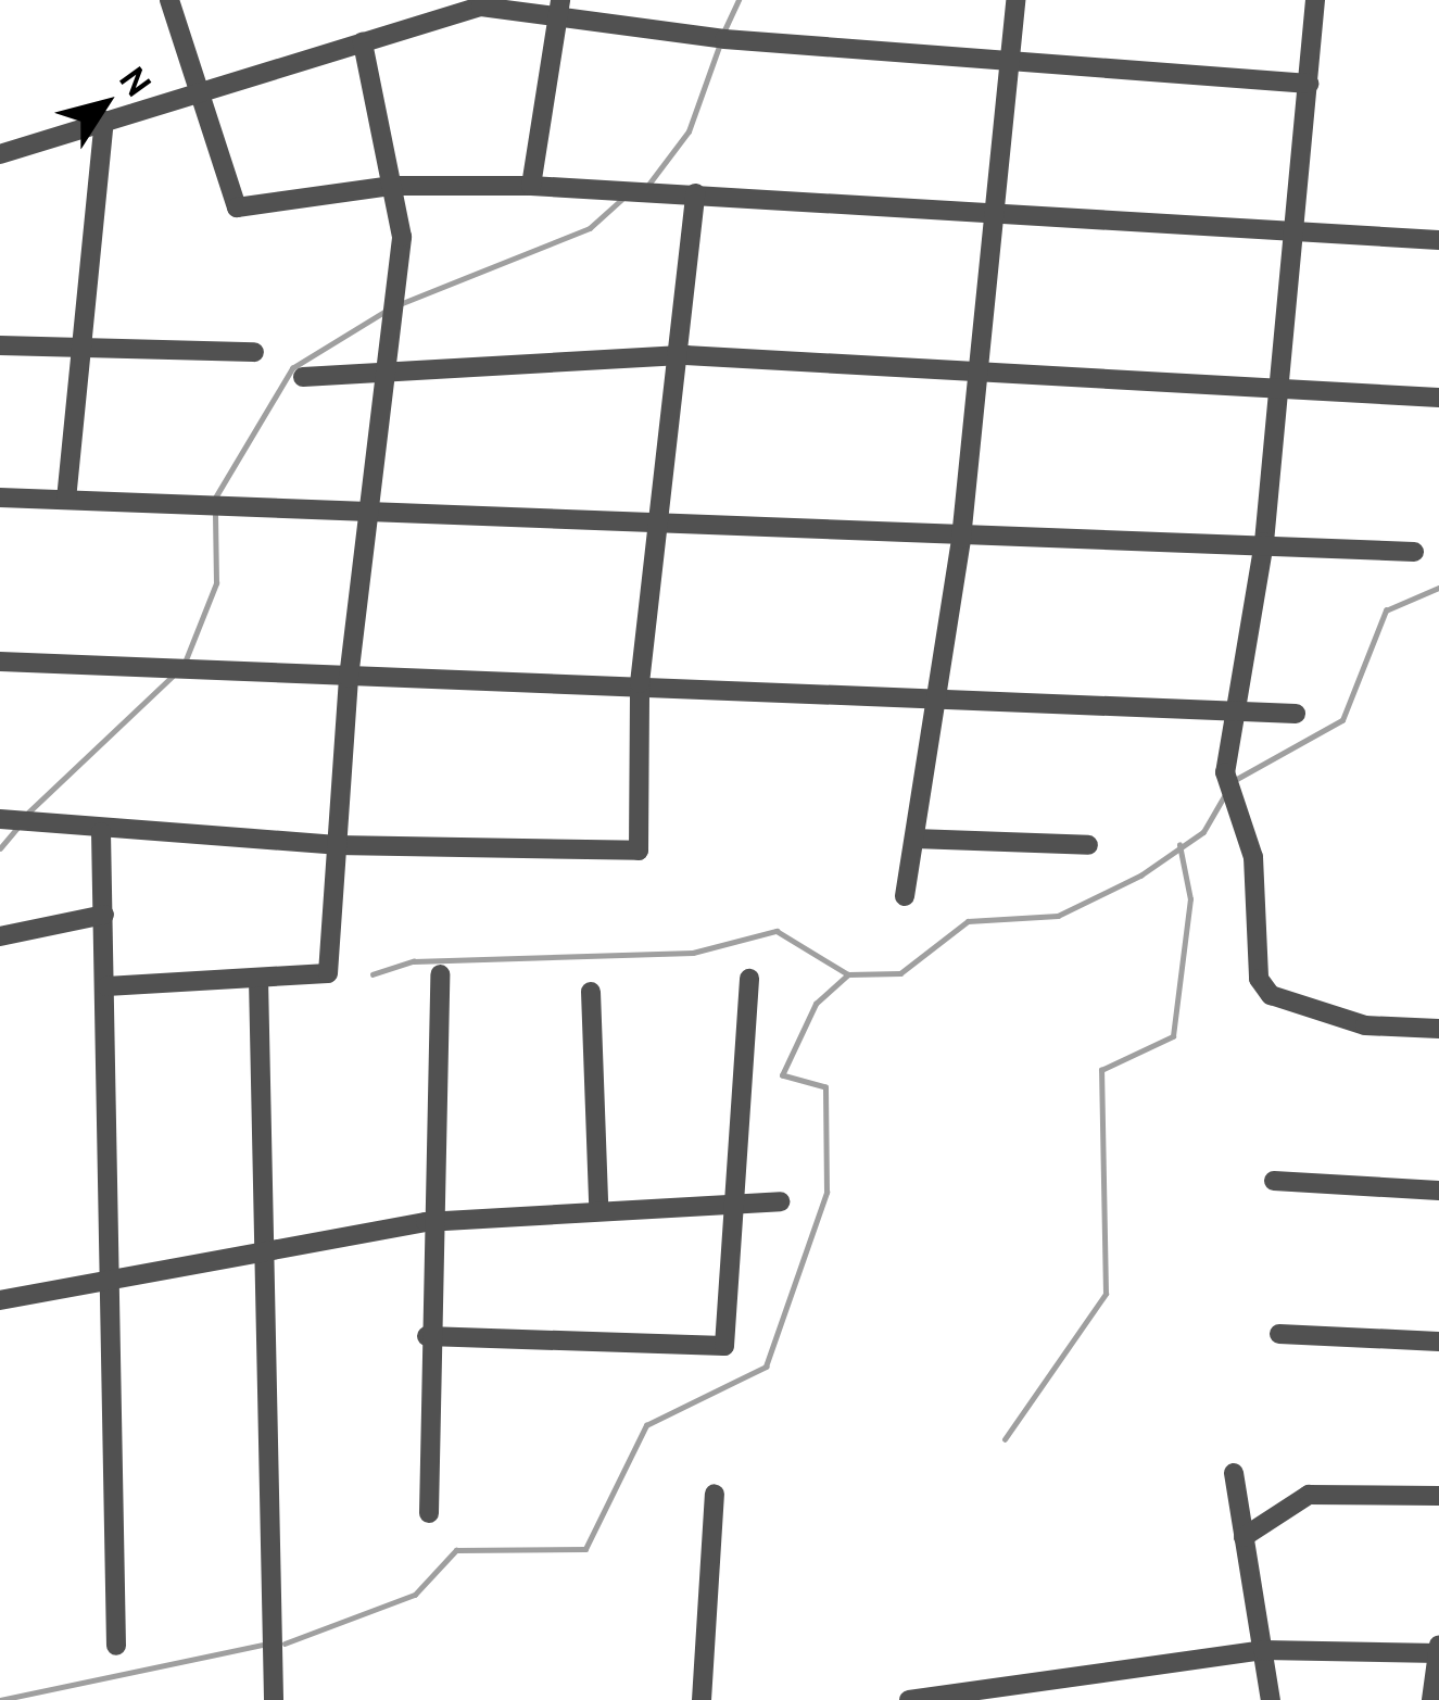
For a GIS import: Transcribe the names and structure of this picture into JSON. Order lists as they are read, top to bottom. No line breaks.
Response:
{"north":"top right"}
